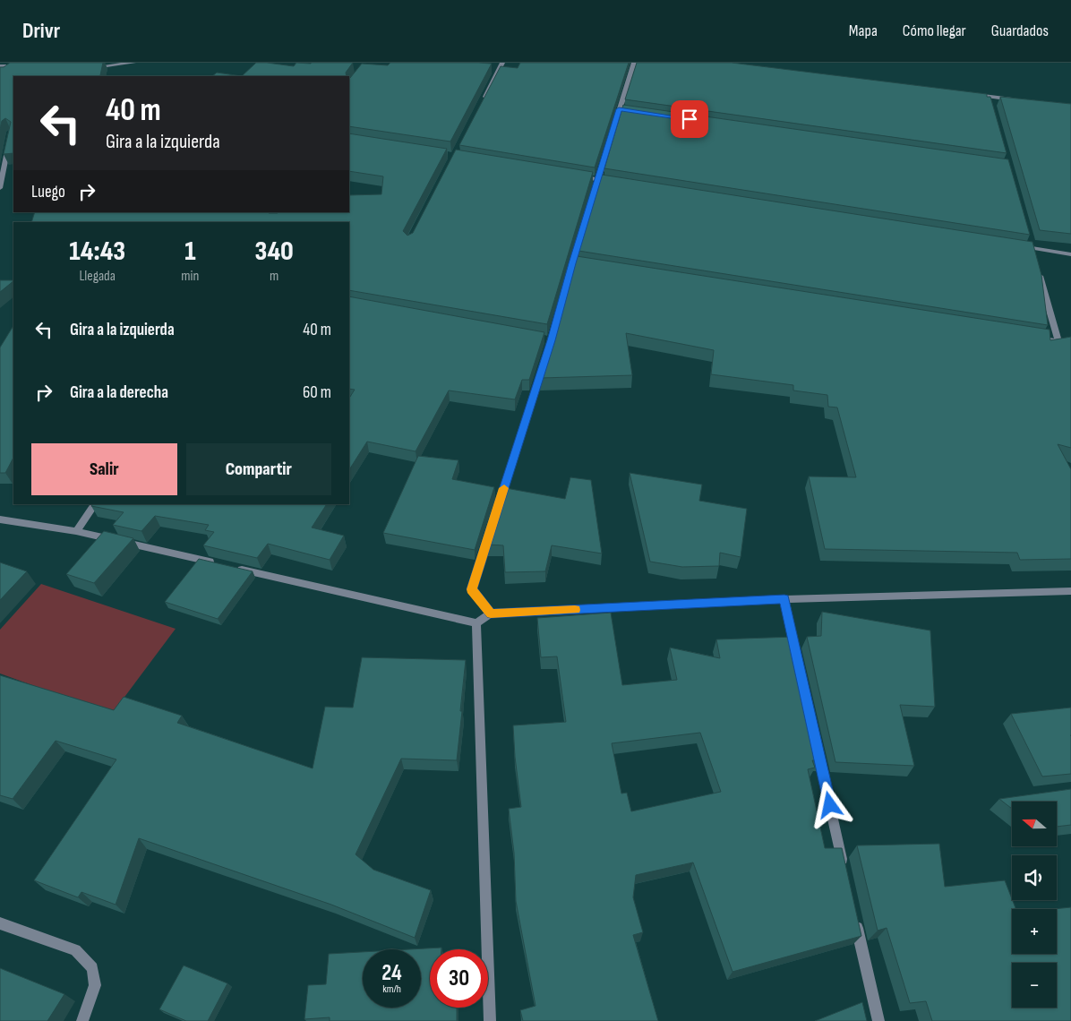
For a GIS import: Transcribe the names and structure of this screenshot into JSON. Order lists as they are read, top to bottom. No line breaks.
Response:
{"north":"left","page":{"header":"Drivr","nav":["Mapa","Cómo llegar","Guardados"],"turn":["40 m","Gira a la izquierda"],"then":"Luego","eta":["14:43","Llegada","1","min","340","m"],"list":[{"name":"Gira a la izquierda","value":"40 m"},{"name":"Gira a la derecha","value":"60 m"}],"buttons":["Salir","Compartir"],"map_buttons":["+","−"],"speed":"24 km/h","limit":"30"}}
